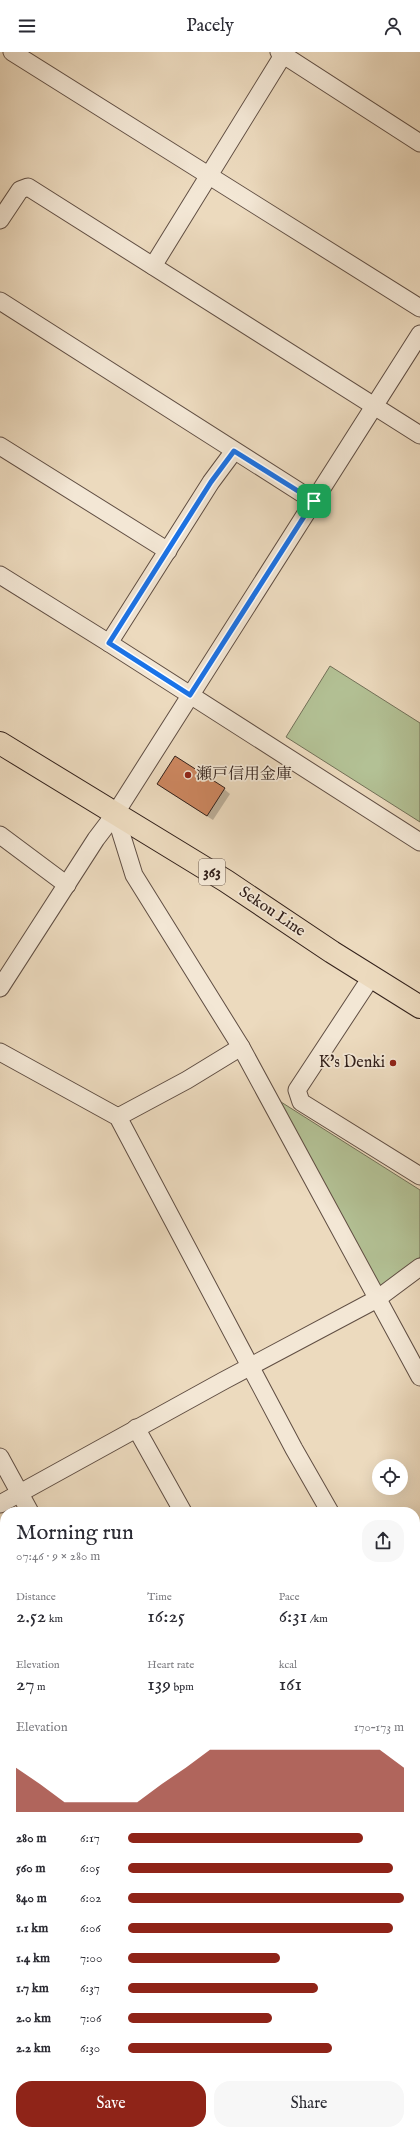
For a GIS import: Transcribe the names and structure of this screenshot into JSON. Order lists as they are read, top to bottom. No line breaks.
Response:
{"streets":{"highway":["363","Sekou Line"]},"places":["瀬戸信用金庫","K's Denki"],"page":{"header":"Pacely","heading":["Morning run","07:46 · 9 × 280 m"],"stats":[["Distance","2.52 km"],["Time","16:25"],["Pace","6:31 /km"],["Elevation","27 m"],["Heart rate","139 bpm"],["kcal","161"]],"chart":["Elevation","170–173 m"],"list":[{"name":"280 m","note":"6:17"},{"name":"560 m","note":"6:05"},{"name":"840 m","note":"6:02"},{"name":"1.1 km","note":"6:06"},{"name":"1.4 km","note":"7:00"},{"name":"1.7 km","note":"6:37"},{"name":"2.0 km","note":"7:06"},{"name":"2.2 km","note":"6:30"}],"buttons":["Save","Share"]}}
